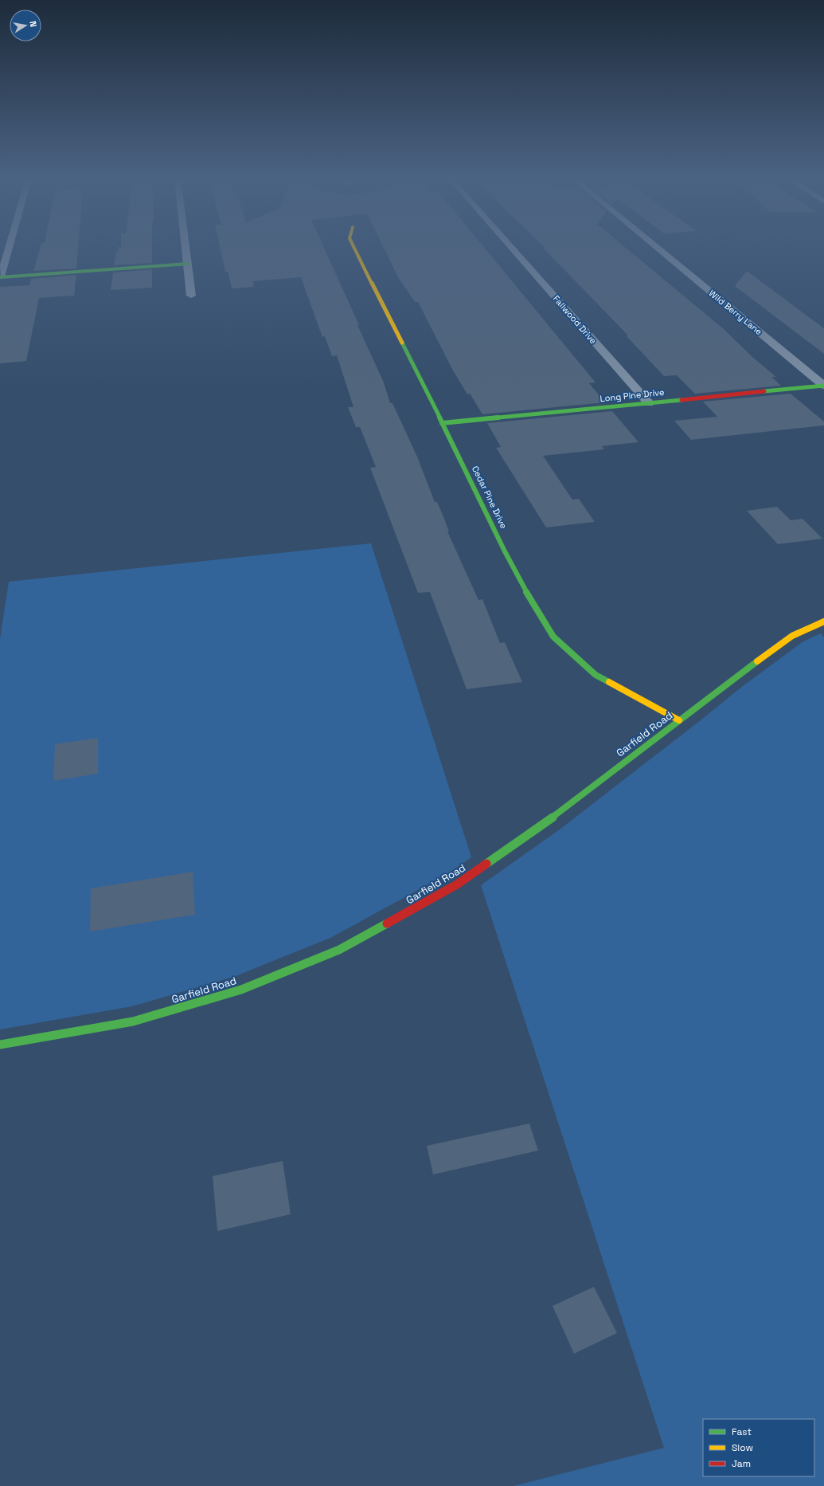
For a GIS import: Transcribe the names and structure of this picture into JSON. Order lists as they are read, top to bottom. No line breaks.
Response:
{"streets":{"street":["Wild Berry Lane","Fallwood Drive","Long Pine Drive","Cedar Pine Drive","Garfield Road"]},"crossings":[["Wild Berry Lane","Long Pine Drive"],["Fallwood Drive","Long Pine Drive"],["Long Pine Drive","Cedar Pine Drive"],["Cedar Pine Drive","Garfield Road"]],"legend":["Fast","Slow","Jam"],"north":"right"}
